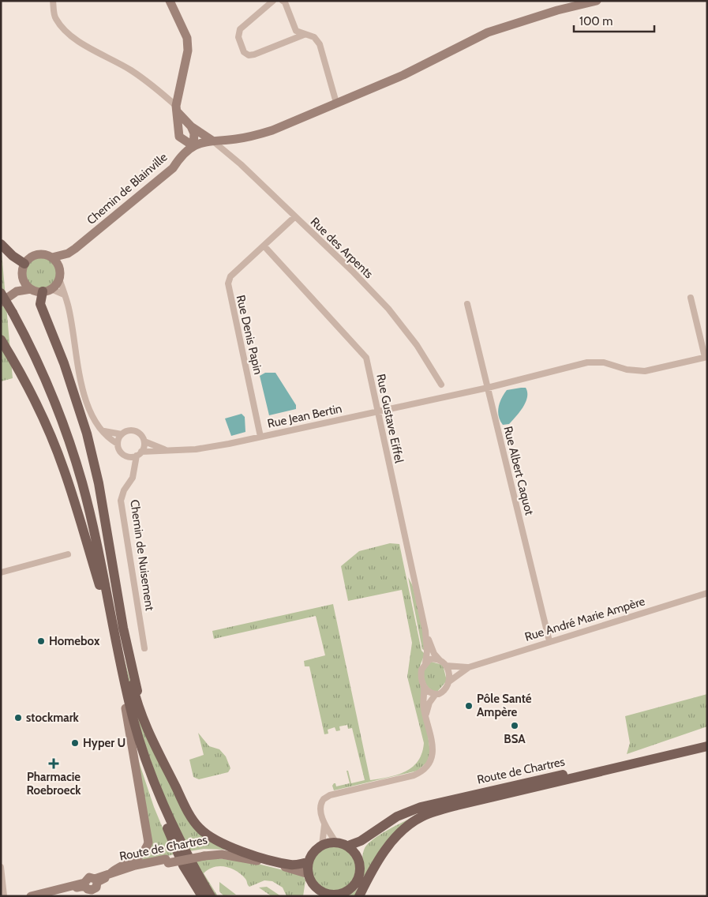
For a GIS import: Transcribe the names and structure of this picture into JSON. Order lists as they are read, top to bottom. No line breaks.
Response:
{"streets":{"main road":["Route de Chartres"],"street":["Chemin de Blainville","Rue des Arpents","Rue Denis Papin","Rue Jean Bertin","Rue Gustave Eiffel","Rue Albert Caquot","Chemin de Nuisement","Rue André Marie Ampère"]},"crossings":[["Chemin de Blainville","Rue des Arpents"],["Rue des Arpents","Rue Denis Papin"],["Rue Denis Papin","Rue Jean Bertin"],["Rue Denis Papin","Rue Gustave Eiffel"],["Rue Jean Bertin","Rue Gustave Eiffel"],["Rue Jean Bertin","Rue Albert Caquot"],["Rue Jean Bertin","Chemin de Nuisement"],["Rue Gustave Eiffel","Rue André Marie Ampère"],["Rue Albert Caquot","Rue André Marie Ampère"]],"places":{"other":["Homebox","Pôle Santé Ampère","stockmark","BSA","Hyper U"],"health":["Pharmacie Roebroeck"]},"scale_bar":"100 m"}
